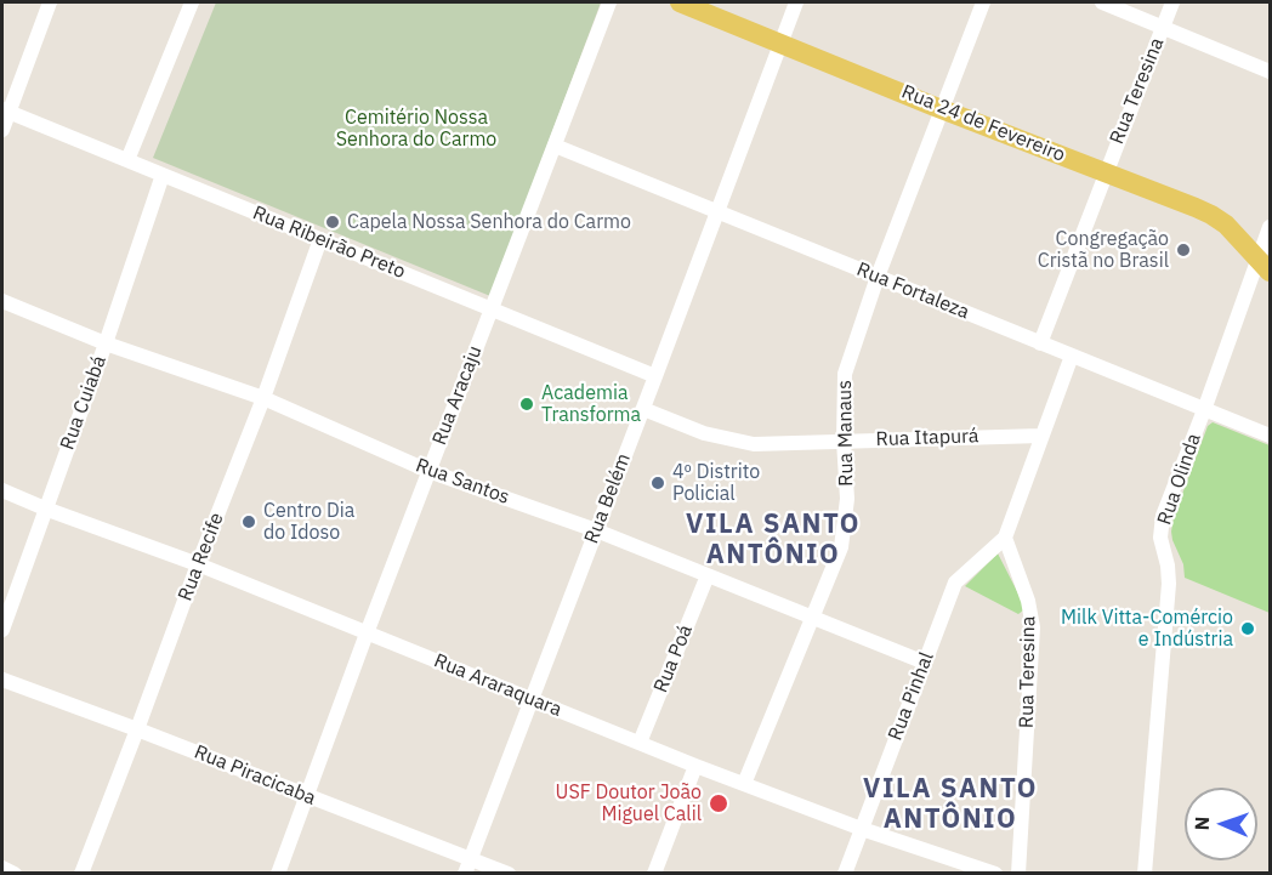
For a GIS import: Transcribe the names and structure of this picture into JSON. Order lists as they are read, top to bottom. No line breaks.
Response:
{"streets":{"main road":["Rua 24 de Fevereiro"],"street":["Rua Teresina","Rua Ribeirão Preto","Rua Fortaleza","Rua Aracaju","Rua Cuiabá","Rua Manaus","Rua Itapurá","Rua Olinda","Rua Santos","Rua Belém","Rua Recife","Rua Poá","Rua Araraquara","Rua Pinhal","Rua Piracicaba"]},"crossings":[["Rua Teresina","Rua 24 de Fevereiro"],["Rua Teresina","Rua Fortaleza"],["Rua Teresina","Rua Pinhal"],["Rua 24 de Fevereiro","Rua Manaus"],["Rua 24 de Fevereiro","Rua Olinda"],["Rua 24 de Fevereiro","Rua Belém"],["Rua Ribeirão Preto","Rua Aracaju"],["Rua Ribeirão Preto","Rua Cuiabá"],["Rua Ribeirão Preto","Rua Belém"],["Rua Ribeirão Preto","Rua Recife"],["Rua Fortaleza","Rua Aracaju"],["Rua Fortaleza","Rua Manaus"],["Rua Fortaleza","Rua Olinda"],["Rua Fortaleza","Rua Belém"],["Rua Aracaju","Rua Santos"],["Rua Aracaju","Rua Araraquara"],["Rua Aracaju","Rua Piracicaba"],["Rua Cuiabá","Rua Santos"],["Rua Cuiabá","Rua Araraquara"],["Rua Manaus","Rua Itapurá"],["Rua Manaus","Rua Santos"],["Rua Manaus","Rua Araraquara"],["Rua Itapurá","Rua Belém"],["Rua Santos","Rua Belém"],["Rua Santos","Rua Recife"],["Rua Santos","Rua Poá"],["Rua Santos","Rua Pinhal"],["Rua Belém","Rua Araraquara"],["Rua Belém","Rua Piracicaba"],["Rua Recife","Rua Araraquara"],["Rua Recife","Rua Piracicaba"],["Rua Poá","Rua Araraquara"],["Rua Araraquara","Rua Pinhal"]],"districts":["VILA SANTO ANTÔNIO","VILA SANTO ANTÔNIO"],"parks":["Cemitério Nossa Senhora do Carmo"],"places":["Capela Nossa Senhora do Carmo","Congregação Cristã no Brasil","Academia Transforma","4º Distrito Policial","Centro Dia do Idoso","Milk Vitta-Comércio e Indústria","USF Doutor João Miguel Calil"],"north":"left"}
